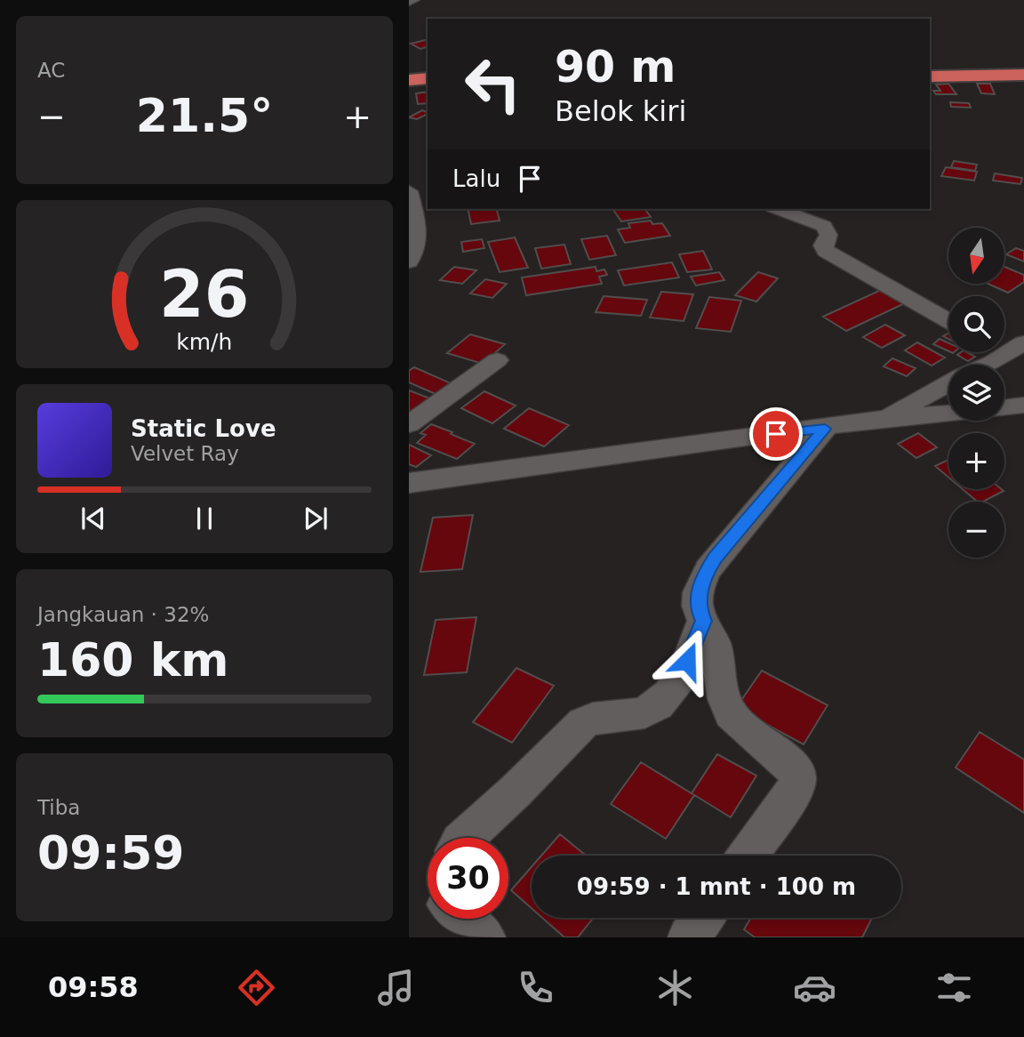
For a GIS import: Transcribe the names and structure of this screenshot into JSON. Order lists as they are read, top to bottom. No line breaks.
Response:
{"north":"bottom","page":{"tile":["AC",["Jangkauan · 32%","160 km"],["Tiba","09:59"]],"turn":["90 m","Belok kiri"],"heat":["−","21.5°","+"],"then":"Lalu","map_buttons":["+","−"],"song":["Static Love","Velvet Ray"],"limit":"30","trip":"09:59 · 1 mnt · 100 m","tabs":"09:58","gauge":["26","km/h"]}}
